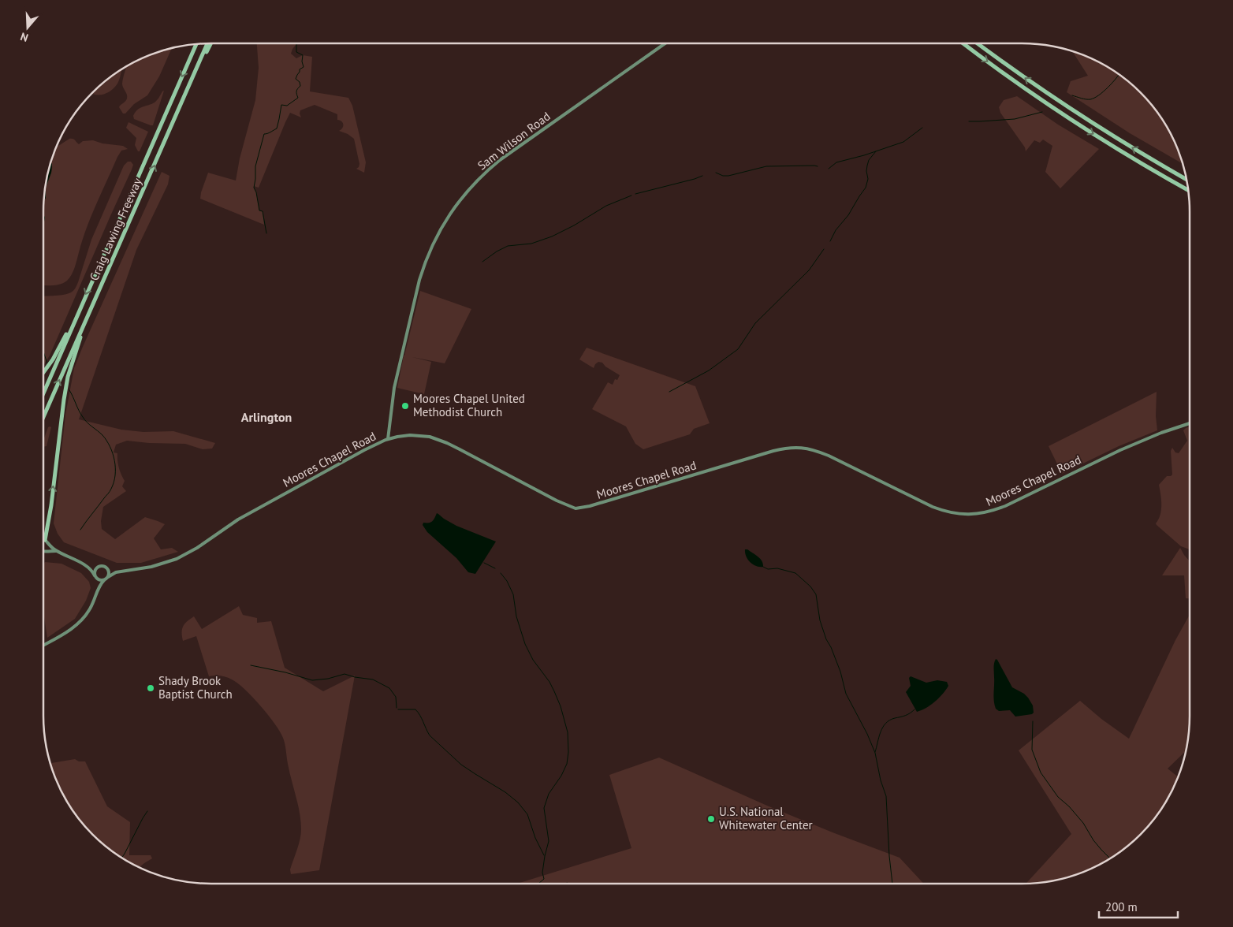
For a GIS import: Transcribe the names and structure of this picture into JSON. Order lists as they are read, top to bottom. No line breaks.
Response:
{"streets":{"highway":["Craig Lawing Freeway"],"main road":["Sam Wilson Road","Moores Chapel Road"]},"crossings":[["Sam Wilson Road","Moores Chapel Road"]],"districts":["Arlington"],"places":["Moores Chapel United Methodist Church","Shady Brook Baptist Church","U.S. National Whitewater Center"],"scale_bar":"200 m","north":"bottom"}
